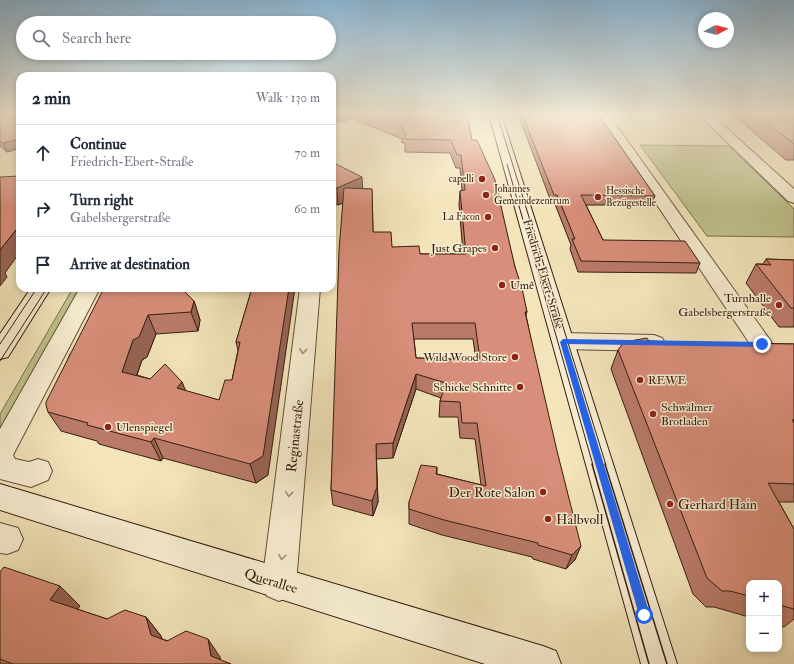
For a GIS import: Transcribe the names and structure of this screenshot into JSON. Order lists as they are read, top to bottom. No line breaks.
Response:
{"streets":{"street":["Friedrich-Ebert-Straße","Reginastraße","Querallee"]},"crossings":[["Reginastraße","Querallee"]],"one_way":["Reginastraße"],"places":["capelli","Johannes Gemeindezentrum","Hessische Bezügestelle","La Facon","Just Grapes","Umê","Turnhalle Gabelsbergerstraße","Wild Wood Store","REWE","Schicke Schnitte","Schwälmer Brotladen","Ulenspiegel","Der Rote Salon","Gerhard Hain","Halbvoll"],"north":"right","page":{"search":"Search here","heading":["2 min","Walk · 130 m"],"list":[["Continue","Friedrich-Ebert-Straße","70 m"],["Turn right","Gabelsbergerstraße","60 m"],"Arrive at destination"],"map_buttons":["+","−"]}}
